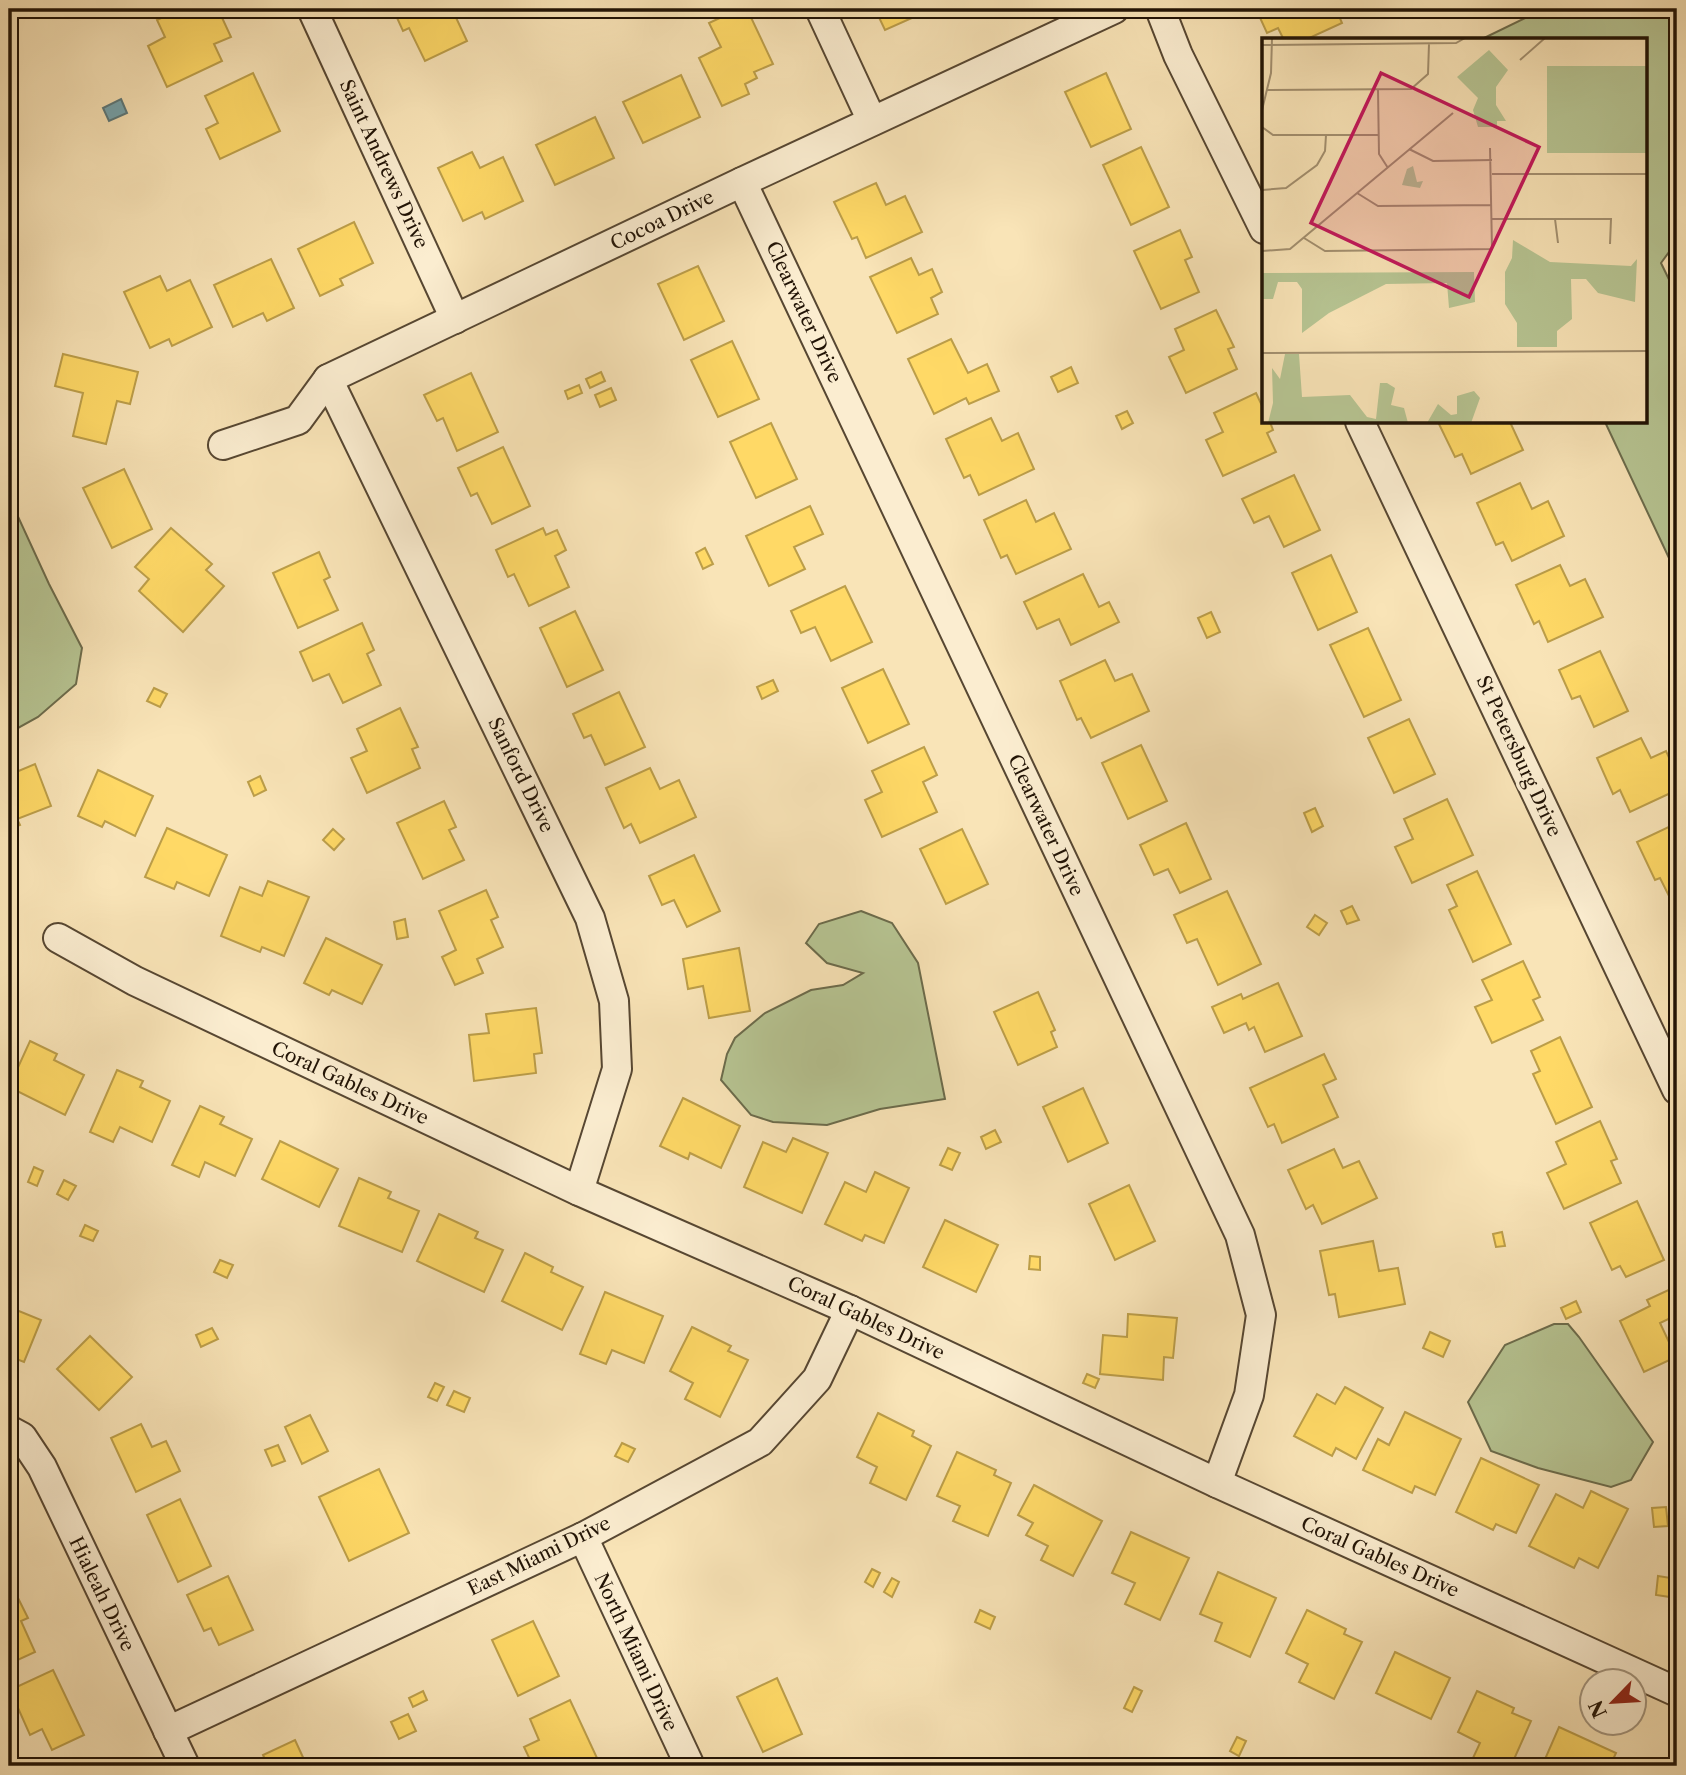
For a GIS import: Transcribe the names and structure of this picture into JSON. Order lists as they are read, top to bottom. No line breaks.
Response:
{"streets":{"street":["Saint Andrews Drive","Cocoa Drive","Clearwater Drive","St Petersburg Drive","Sanford Drive","Coral Gables Drive","East Miami Drive","Hialeah Drive","North Miami Drive"]},"crossings":[["Saint Andrews Drive","Cocoa Drive"],["Cocoa Drive","Clearwater Drive"],["Cocoa Drive","Sanford Drive"],["Clearwater Drive","Coral Gables Drive"],["Sanford Drive","Coral Gables Drive"],["Coral Gables Drive","East Miami Drive"],["East Miami Drive","Hialeah Drive"],["East Miami Drive","North Miami Drive"]],"north":"bottom left"}
